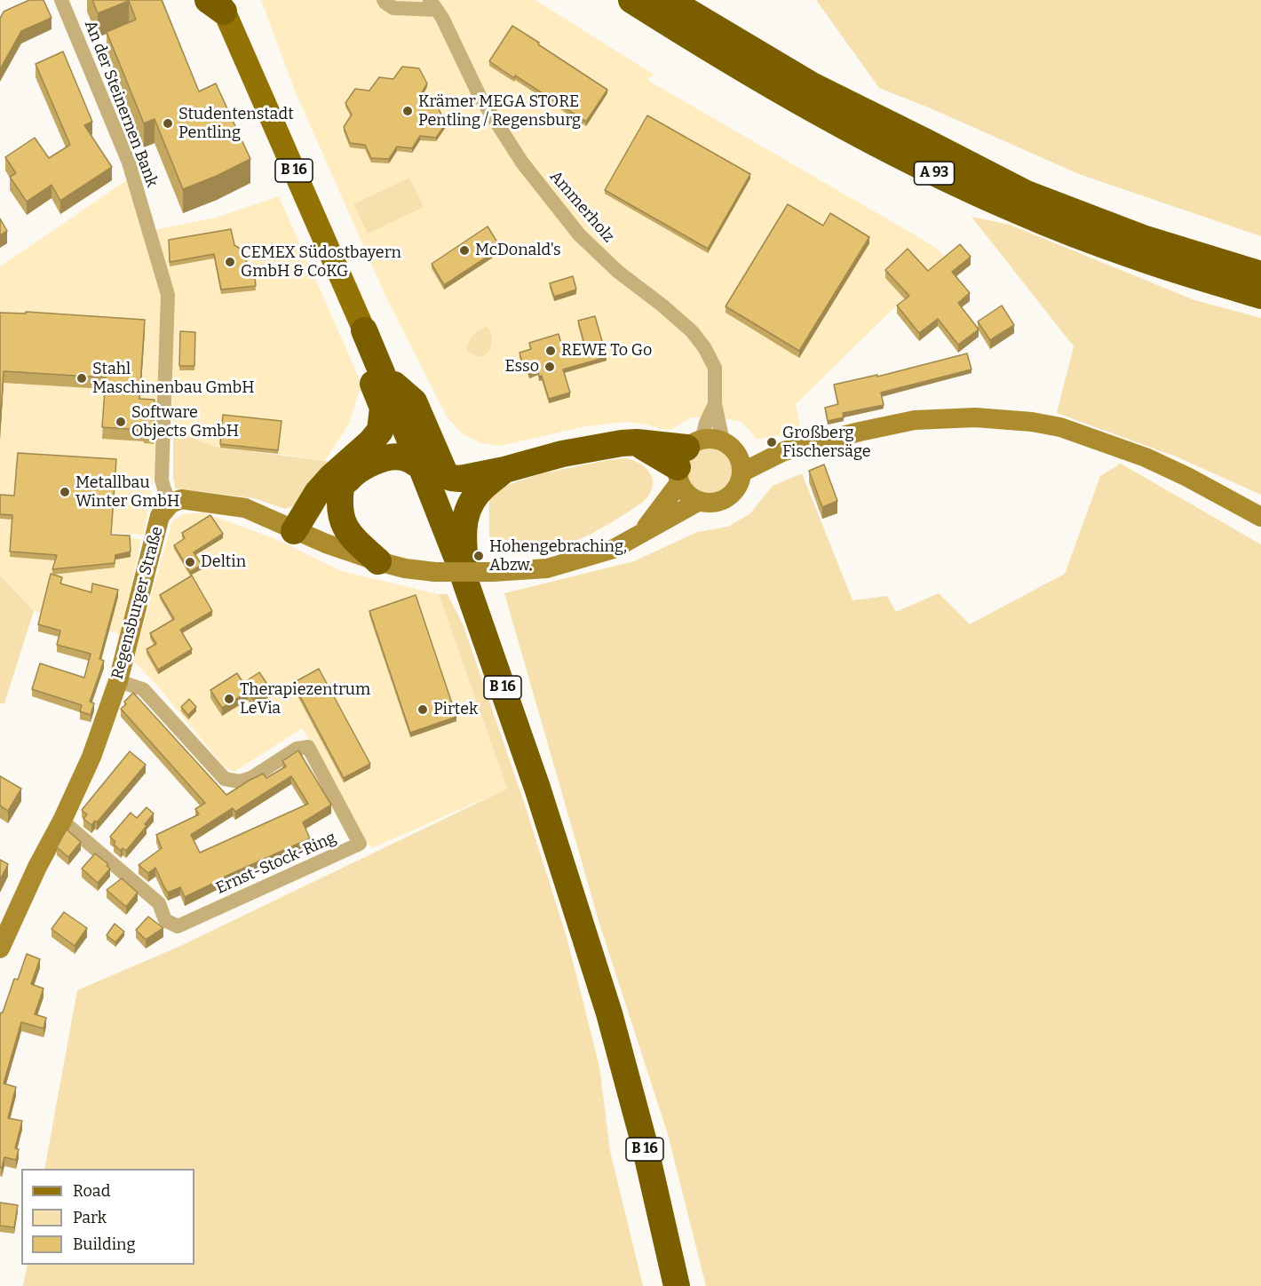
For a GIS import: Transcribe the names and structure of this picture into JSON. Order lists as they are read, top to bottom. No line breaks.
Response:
{"streets":{"highway":["B 16","A 93"],"street":["An der Steinernen Bank","Ammerholz","Regensburger Straße","Ernst-Stock-Ring"]},"crossings":[["An der Steinernen Bank","Regensburger Straße"],["Regensburger Straße","Ernst-Stock-Ring"]],"places":["Krämer MEGA STORE Pentling / Regensburg","Studentenstadt Pentling","McDonald's","CEMEX Südostbayern GmbH & CoKG","REWE To Go","Esso","Stahl Maschinenbau GmbH","Software Objects GmbH","Großberg Fischersäge","Metallbau Winter GmbH","Hohengebraching, Abzw.","Deltin","Therapiezentrum LeVia","Pirtek"],"legend":["Road","Park","Building"]}
